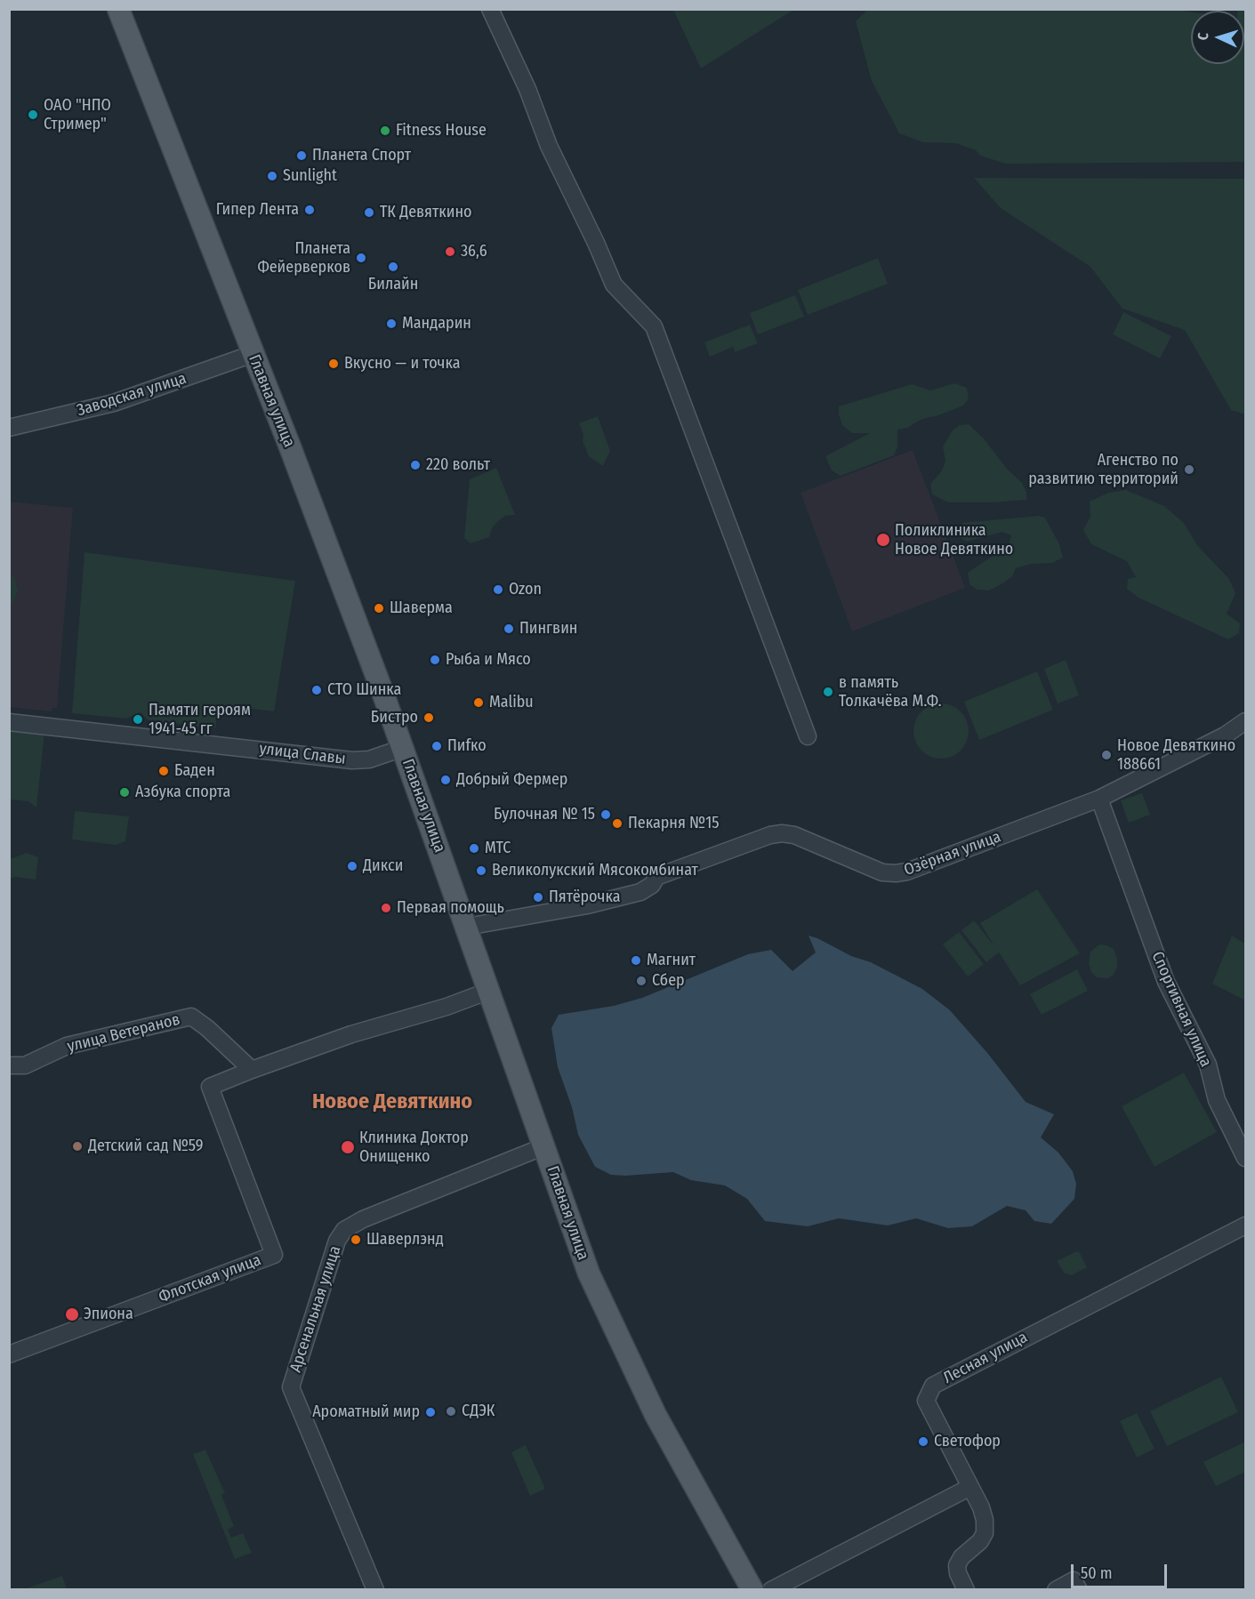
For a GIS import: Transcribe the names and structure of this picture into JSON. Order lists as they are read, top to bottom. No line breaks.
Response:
{"streets":{"main road":["Главная улица"],"street":["Заводская улица","улица Славы","Озёрная улица","Спортивная улица","улица Ветеранов","Флотская улица","Арсенальная улица","Лесная улица"]},"crossings":[["Заводская улица","Главная улица"],["Главная улица","улица Славы"],["Главная улица","Озёрная улица"],["Главная улица","Арсенальная улица"],["Озёрная улица","Спортивная улица"],["улица Ветеранов","Флотская улица"]],"districts":["Новое Девяткино"],"places":["ОАО \"НПО Стример\"","Fitness House","Планета Спорт","Sunlight","Гипер Лента","ТК Девяткино","36,6","Планета Фейерверков","Билайн","Мандарин","Вкусно — и точка","220 вольт","Агенство по развитию территорий","Поликлиника Новое Девяткино","Ozon","Шаверма","Пингвин","Рыба и Мясо","СТО Шинка","в память Толкачёва М.Ф.","Malibu","Бистро","Памяти героям 1941-45 гг","Пиfко","Новое Девяткино 188661","Баден","Добрый Фермер","Азбука спорта","Булочная № 15","Пекарня №15","МТС","Дикси","Великолукский Мясокомбинат","Пятёрочка","Первая помощь","Магнит","Сбер","Детский сад №59","Клиника Доктор Онищенко","Шаверлэнд","Эпиона","СДЭК","Ароматный мир","Светофор"],"scale_bar":"50 m","north":"left"}
